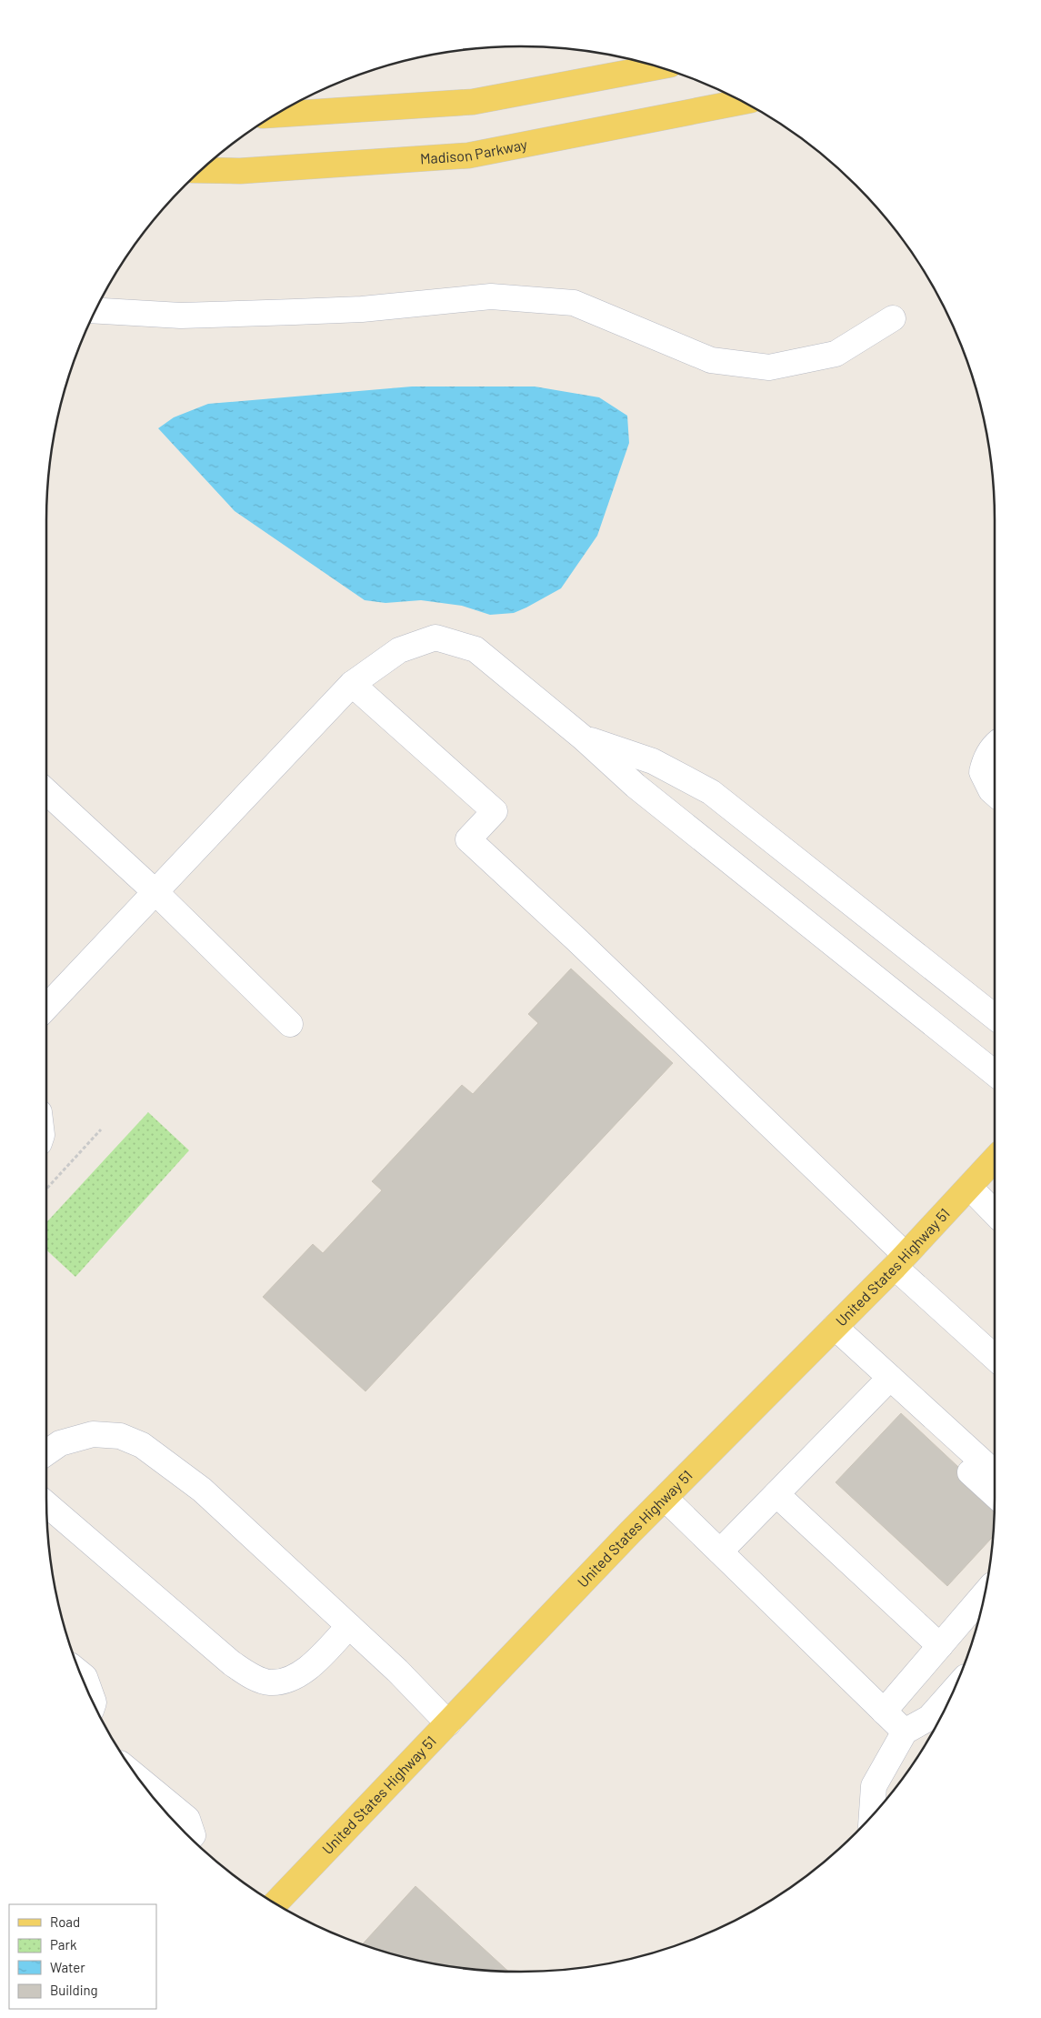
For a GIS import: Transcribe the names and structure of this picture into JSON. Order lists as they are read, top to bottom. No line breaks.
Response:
{"streets":{"main road":["Madison Parkway","United States Highway 51"]},"legend":["Road","Park","Water","Building"]}
